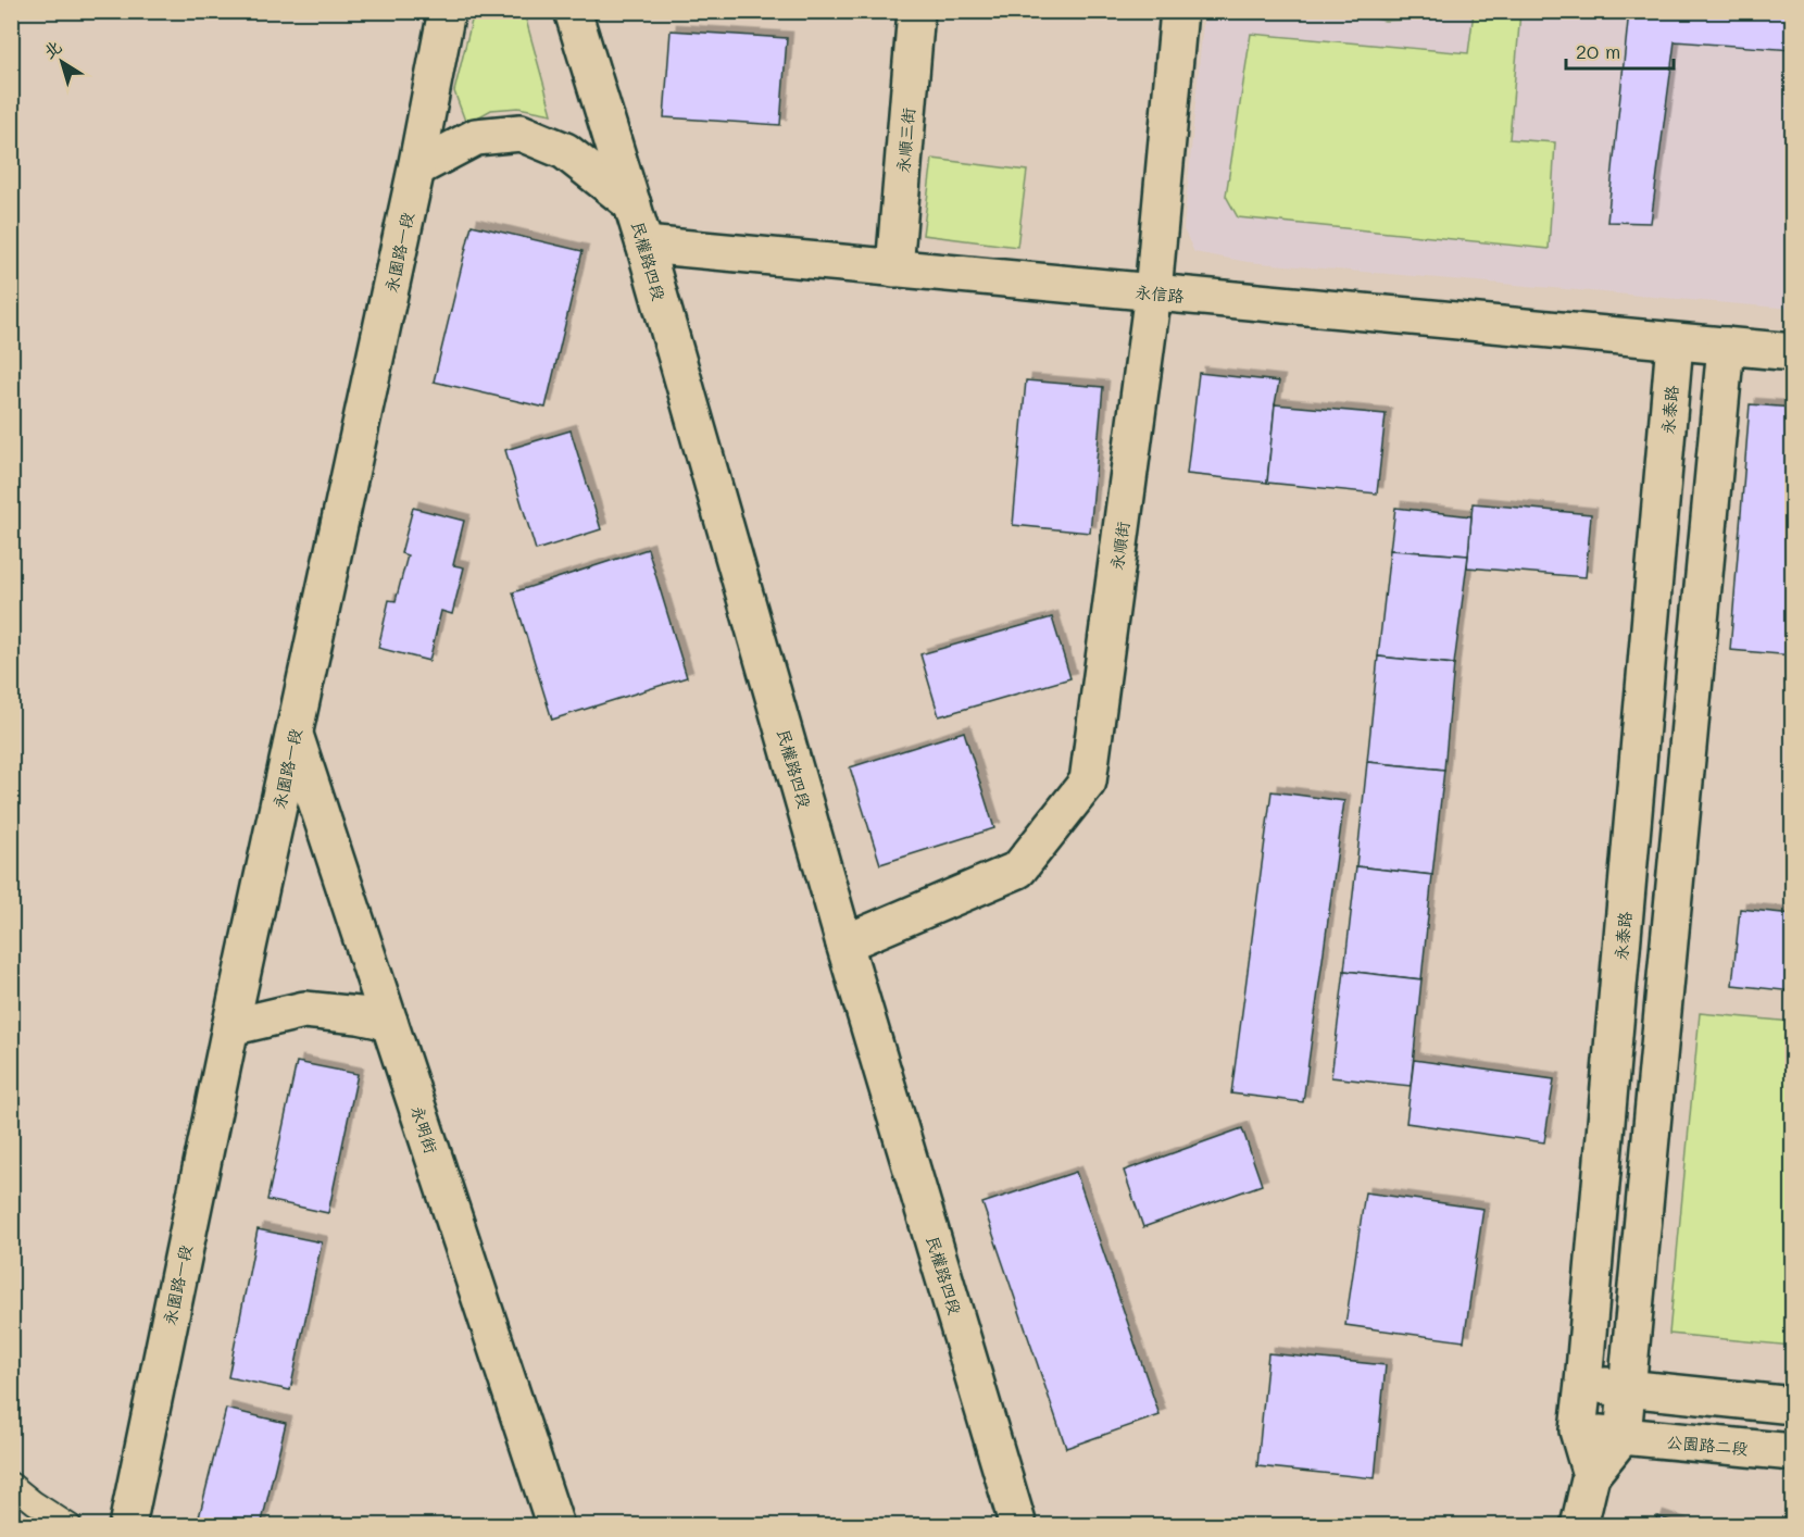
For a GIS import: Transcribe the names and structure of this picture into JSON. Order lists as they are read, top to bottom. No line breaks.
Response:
{"streets":{"street":["永順三街","永園路一段","民權路四段","永信路","永泰路","永順街","永明街","公園路二段"]},"crossings":[["永順三街","永信路"],["永園路一段","永明街"],["民權路四段","永信路"],["民權路四段","永順街"],["永信路","永泰路"],["永信路","永順街"],["永泰路","公園路二段"]],"scale_bar":"20 m","north":"top left"}
